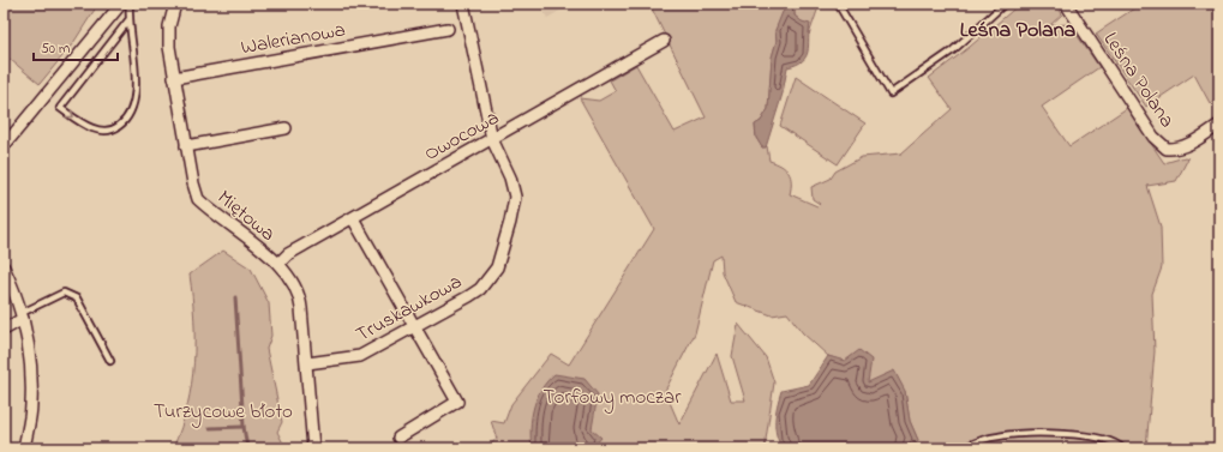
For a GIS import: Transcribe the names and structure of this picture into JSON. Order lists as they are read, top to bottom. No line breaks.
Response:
{"streets":{"street":["Walerianowa","Leśna Polana","Owocowa","Miętowa","Truskawkowa"]},"crossings":[["Walerianowa","Miętowa"],["Owocowa","Miętowa"],["Owocowa","Truskawkowa"],["Miętowa","Truskawkowa"]],"districts":["Leśna Polana"],"parks":["Torfowy moczar","Turzycowe błoto"],"scale_bar":"50 m"}
